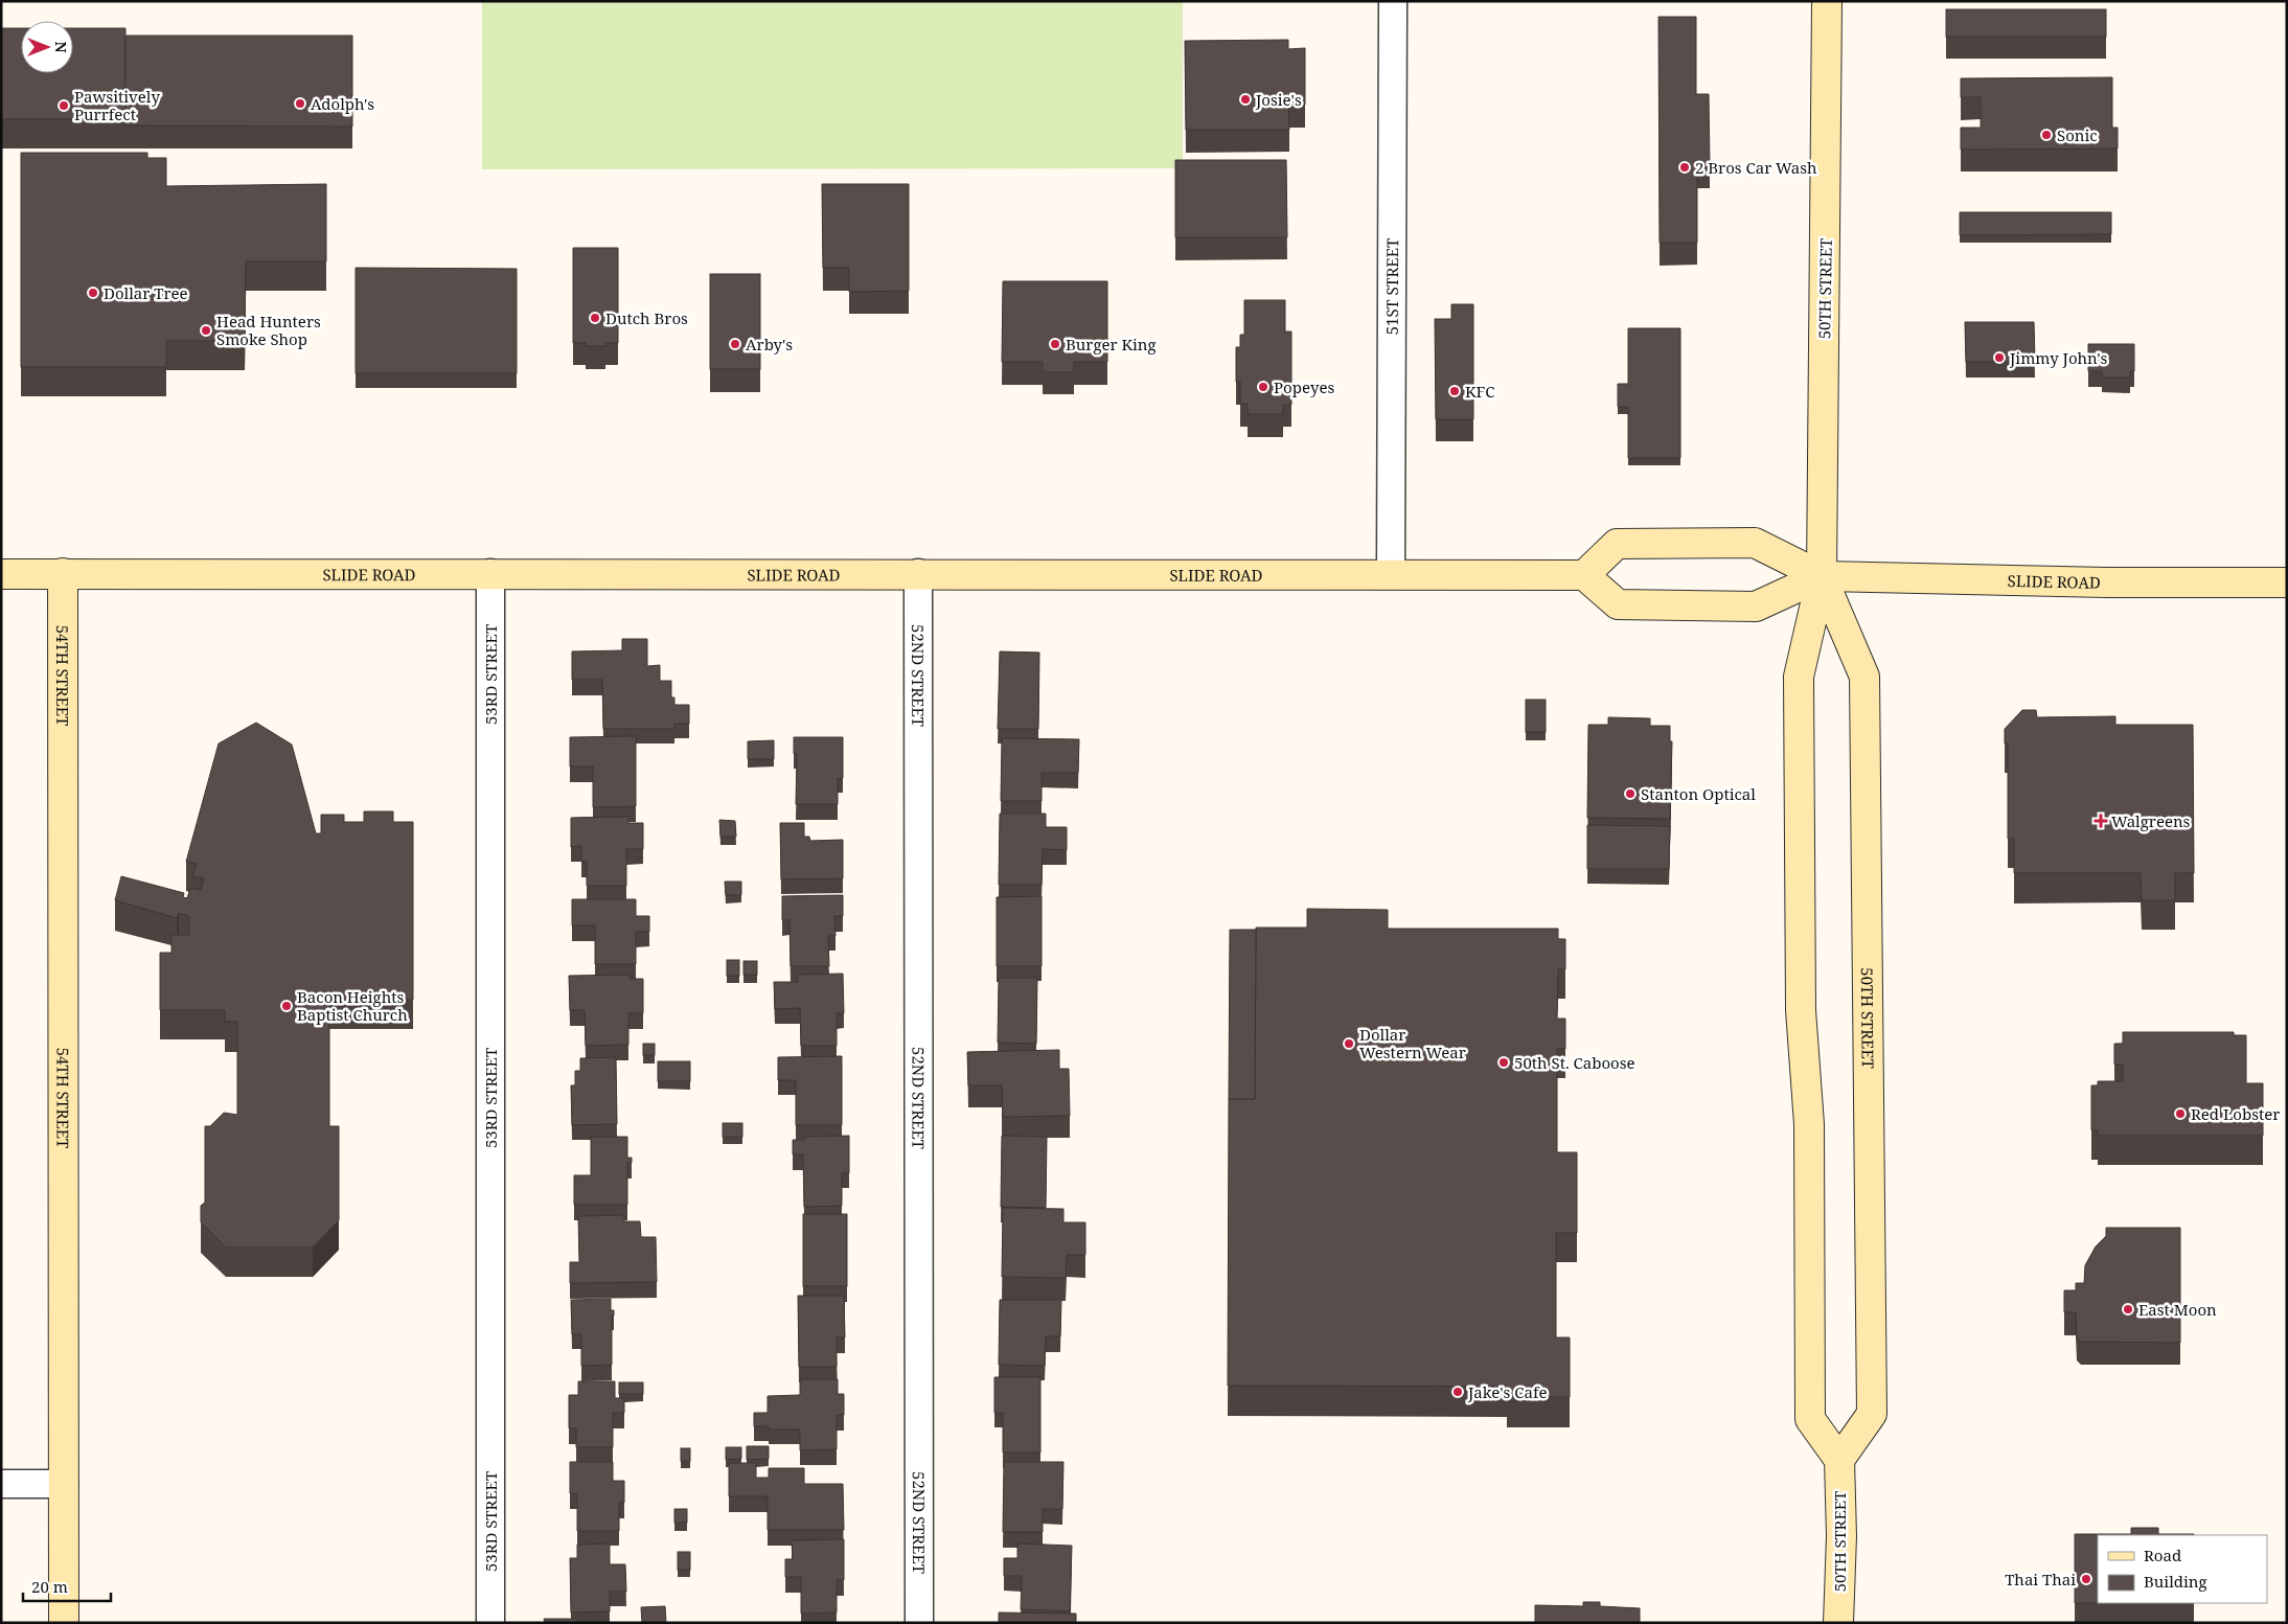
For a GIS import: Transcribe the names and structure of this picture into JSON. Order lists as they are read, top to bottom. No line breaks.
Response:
{"streets":{"main road":["50TH STREET","SLIDE ROAD","54TH STREET"],"street":["51ST STREET","53RD STREET","52ND STREET"]},"crossings":[["51ST STREET","SLIDE ROAD"],["50TH STREET","SLIDE ROAD"],["SLIDE ROAD","54TH STREET"],["SLIDE ROAD","53RD STREET"],["SLIDE ROAD","52ND STREET"]],"places":{"other":["Josie's","Adolph's","Pawsitively Purrfect","Sonic","2 Bros Car Wash","Dollar Tree","Dutch Bros","Head Hunters Smoke Shop","Arby's","Burger King","Jimmy John's","Popeyes","KFC","Stanton Optical","Bacon Heights Baptist Church","Dollar Western Wear","50th St. Caboose","Red Lobster","East Moon","Jake's Cafe","Thai Thai"],"health":["Walgreens"]},"legend":["Road","Building"],"scale_bar":"20 m","north":"right"}
